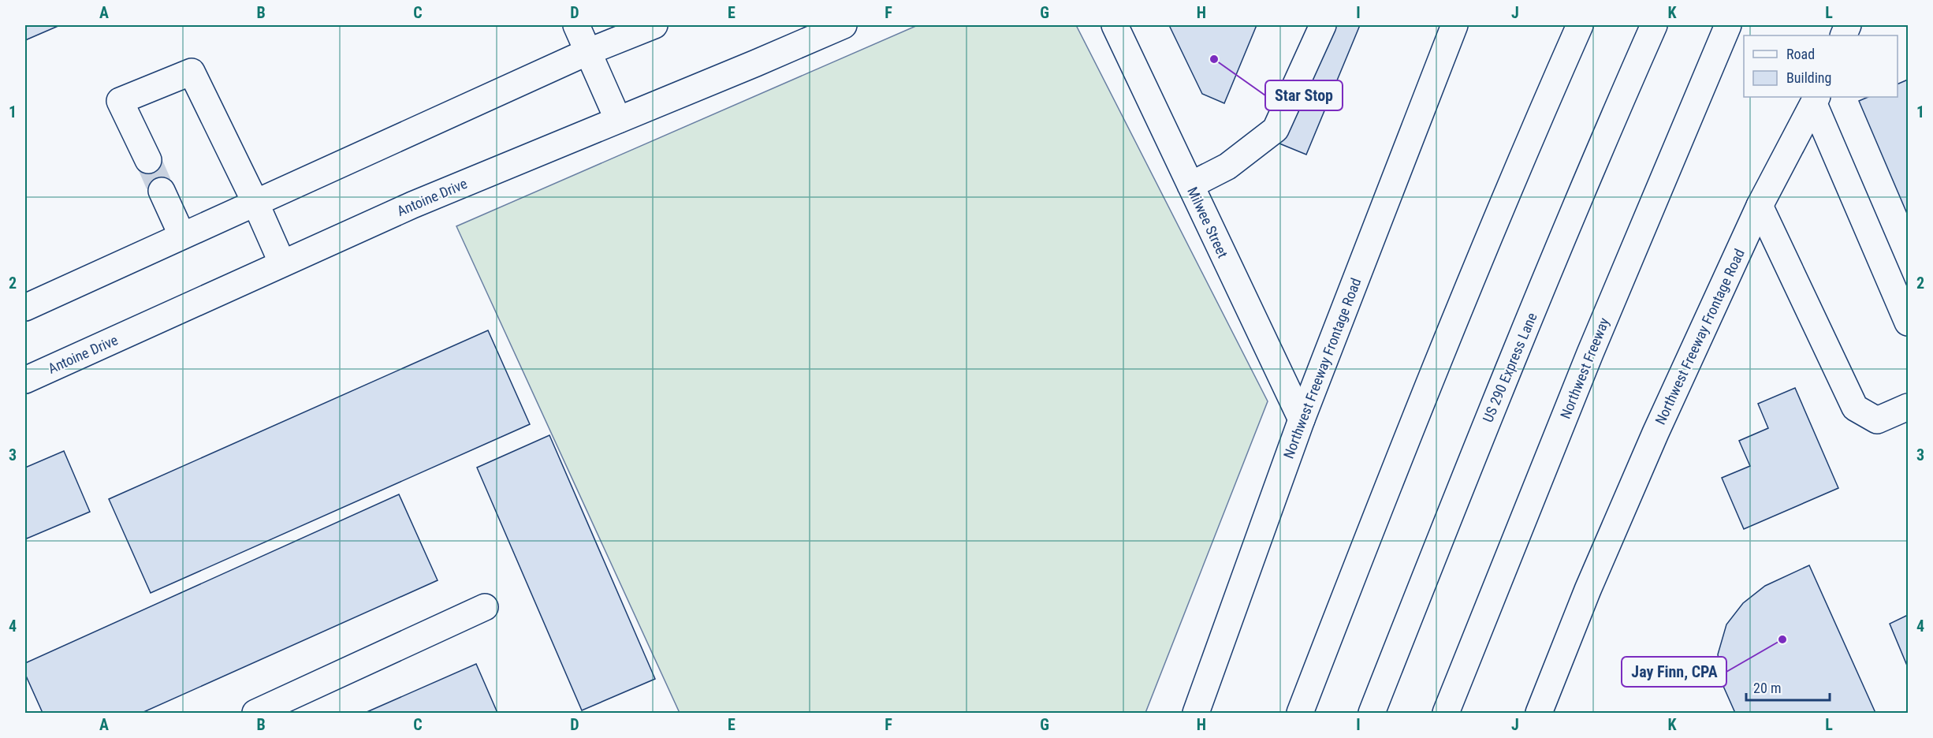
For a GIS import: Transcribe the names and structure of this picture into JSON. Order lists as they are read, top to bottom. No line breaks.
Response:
{"streets":{"main road":["Antoine Drive","Milwee Street","Northwest Freeway Frontage Road","US 290 Express Lane","Northwest Freeway"]},"crossings":[["Milwee Street","Northwest Freeway Frontage Road"]],"places":["Star Stop","Jay Finn, CPA"],"legend":["Road","Building"],"scale_bar":"20 m","grid":{"columns":["A","B","C","D","E","F","G","H","I","J","K","L"],"rows":["1","2","3","4"]}}
